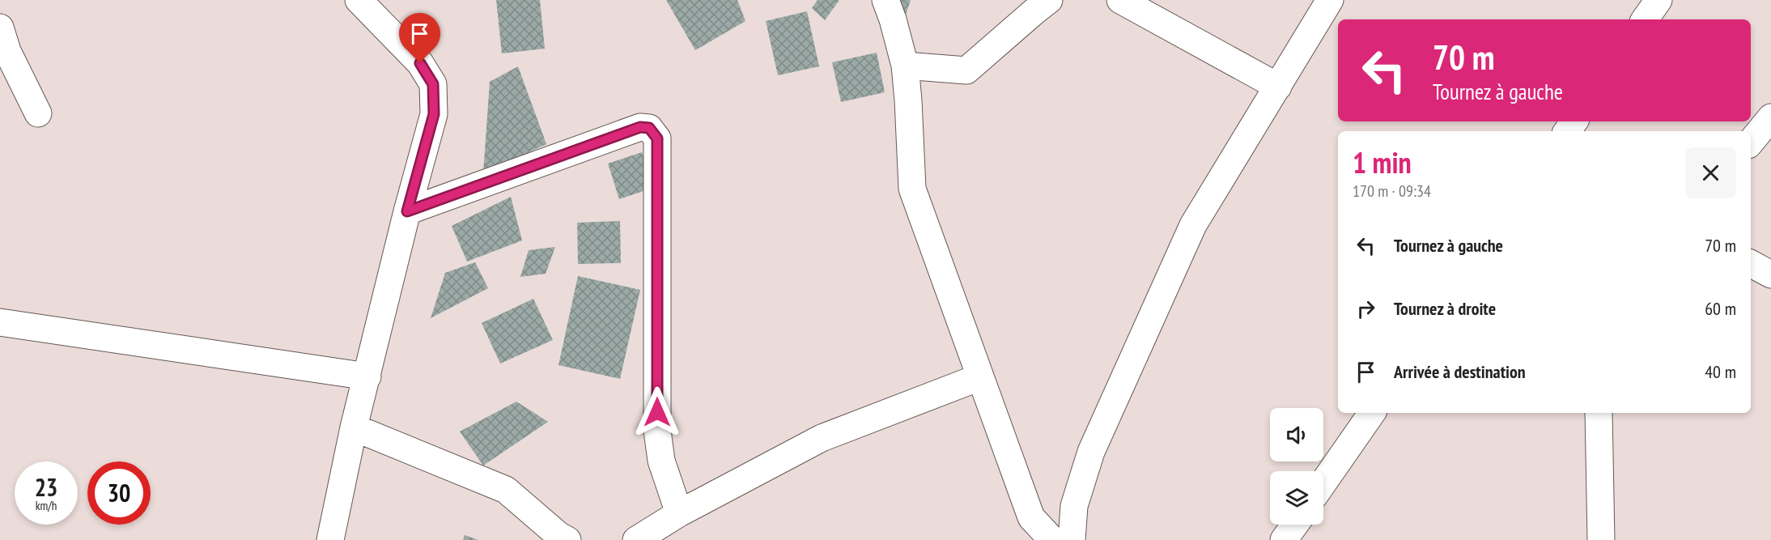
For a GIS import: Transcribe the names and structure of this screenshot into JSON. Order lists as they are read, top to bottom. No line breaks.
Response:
{"page":{"turn":["70 m","Tournez à gauche"],"heading":["1 min","170 m · 09:34"],"list":[{"name":"Tournez à gauche","value":"70 m"},{"name":"Tournez à droite","value":"60 m"},{"name":"Arrivée à destination","value":"40 m"}],"speed":"23 km/h","limit":"30"}}
